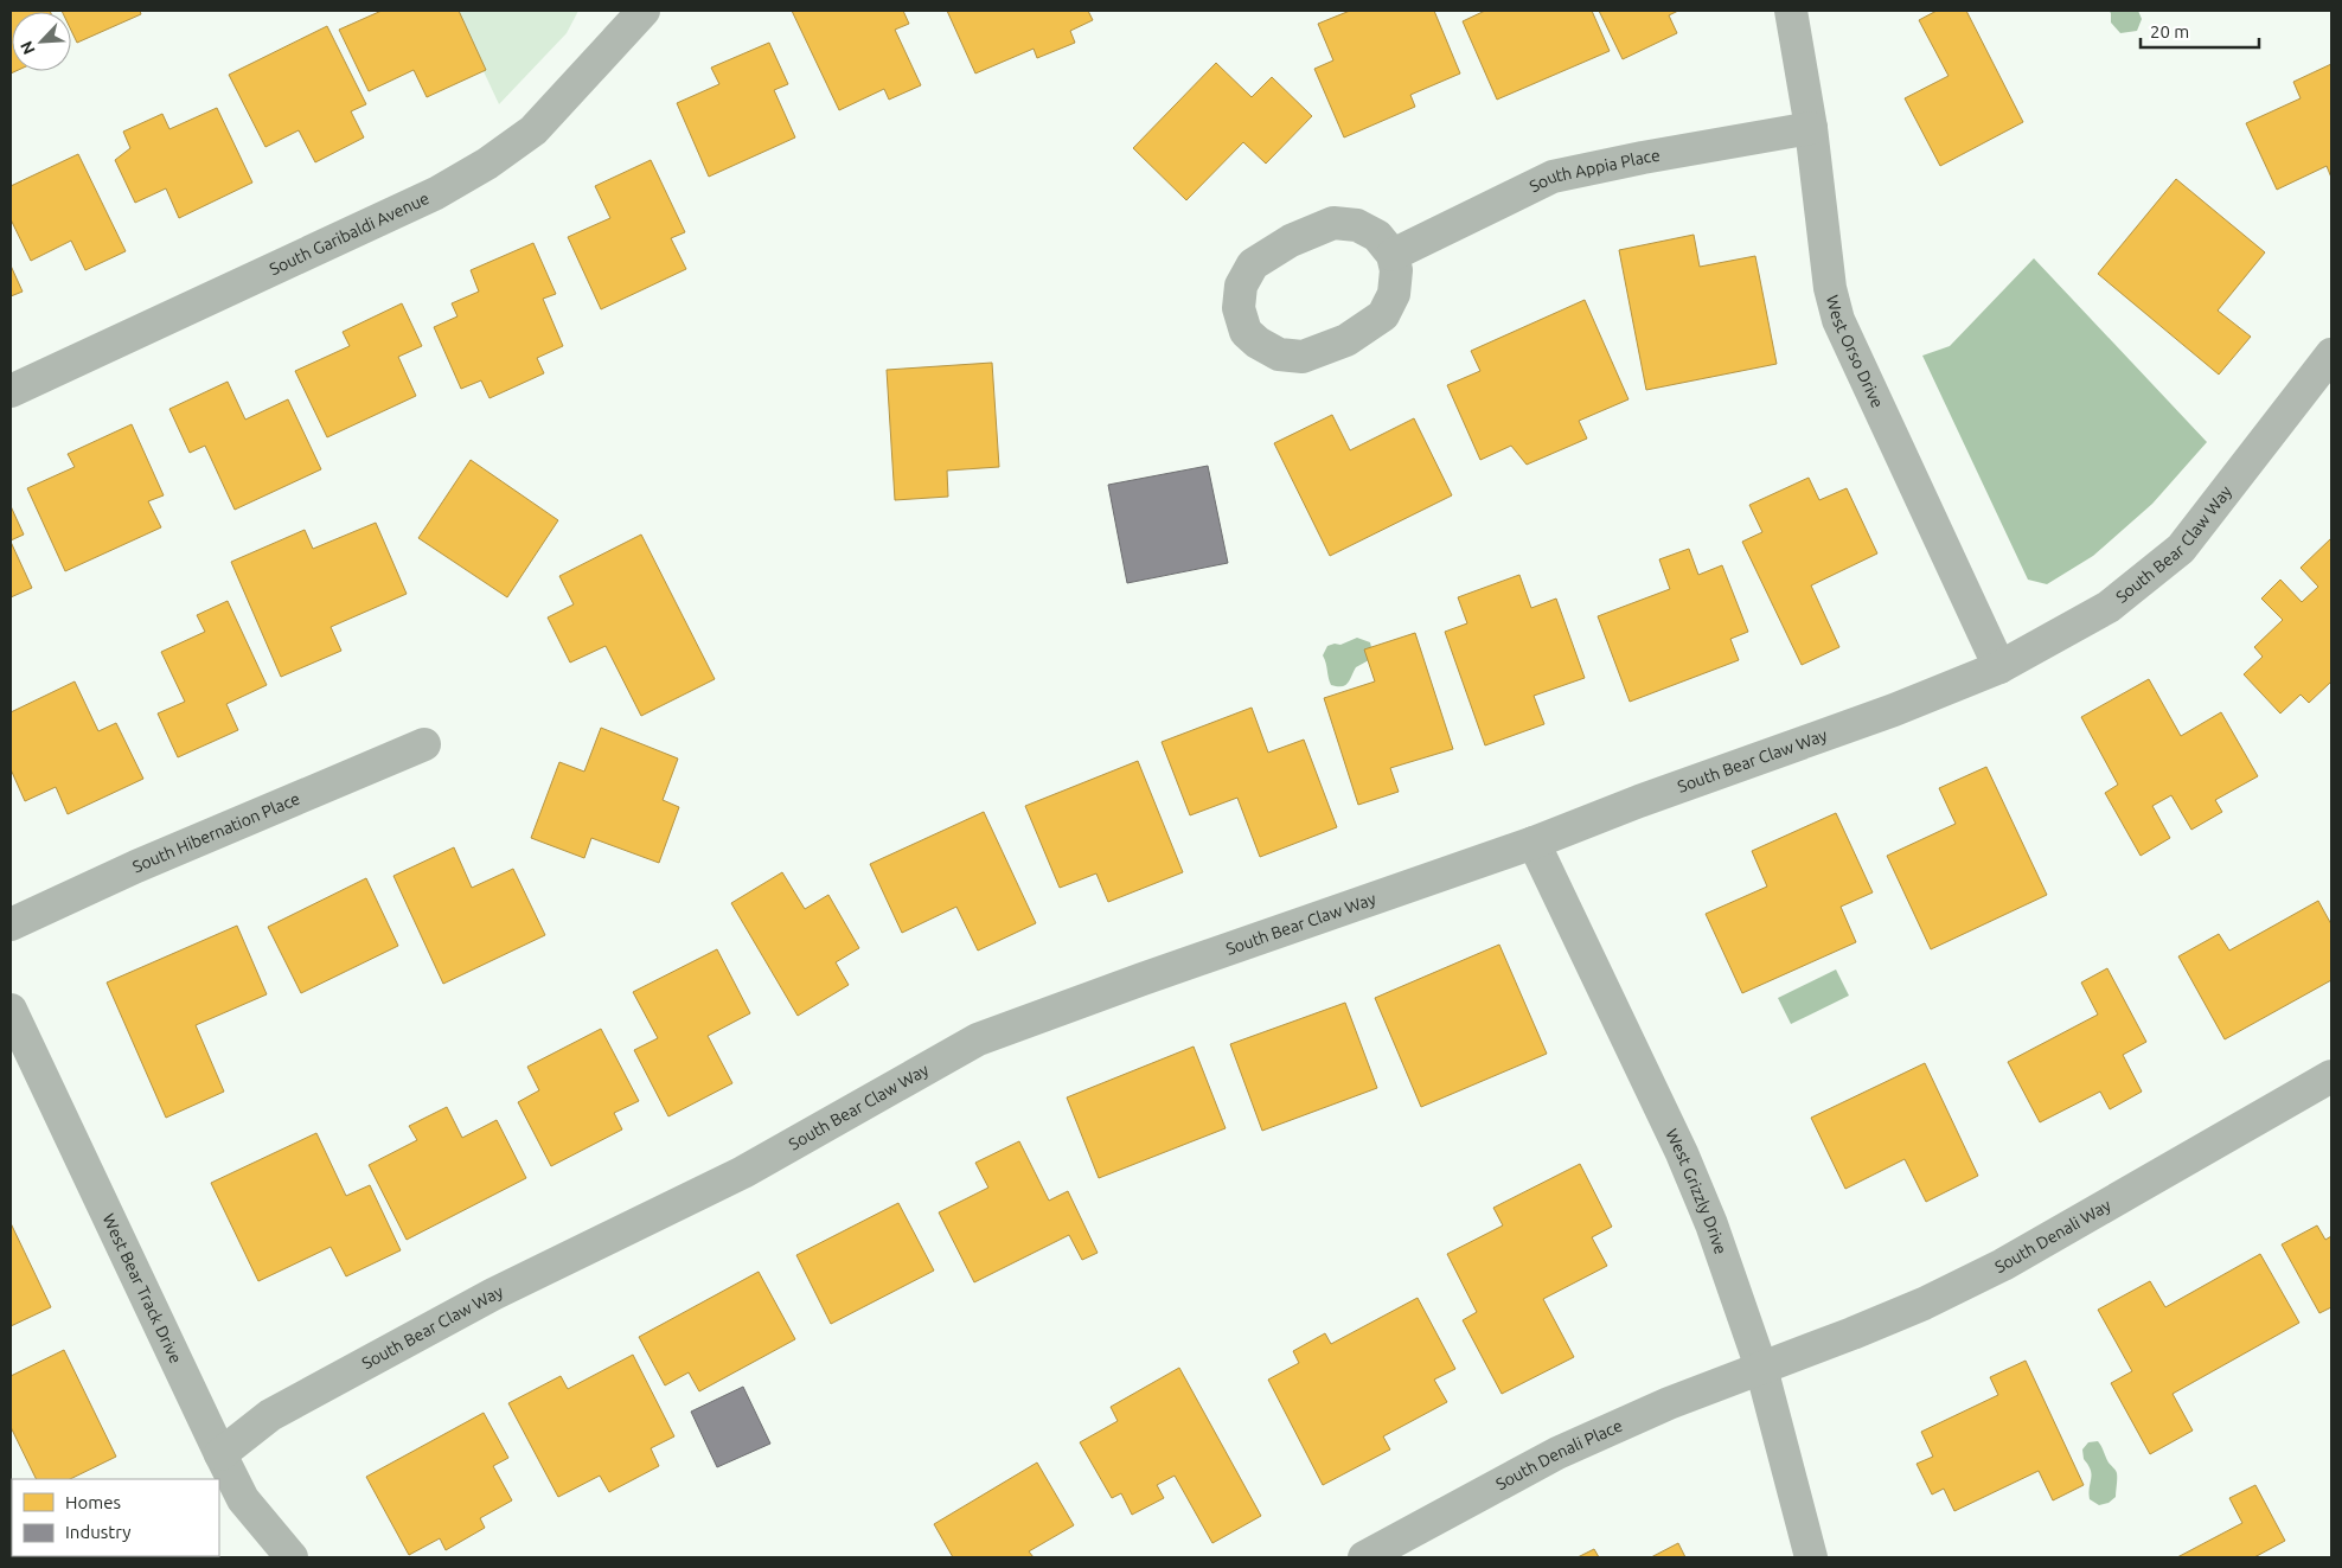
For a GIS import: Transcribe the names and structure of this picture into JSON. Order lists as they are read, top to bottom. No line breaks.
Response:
{"streets":{"street":["South Appia Place","South Garibaldi Avenue","West Orso Drive","South Bear Claw Way","South Hibernation Place","West Grizzly Drive","South Denali Way","West Bear Track Drive","South Denali Place"]},"crossings":[["South Appia Place","West Orso Drive"],["West Orso Drive","South Bear Claw Way"],["South Bear Claw Way","West Grizzly Drive"],["South Bear Claw Way","West Bear Track Drive"],["West Grizzly Drive","South Denali Way"],["West Grizzly Drive","South Denali Place"],["South Denali Way","South Denali Place"]],"legend":["Homes","Industry"],"scale_bar":"20 m","north":"bottom left"}
